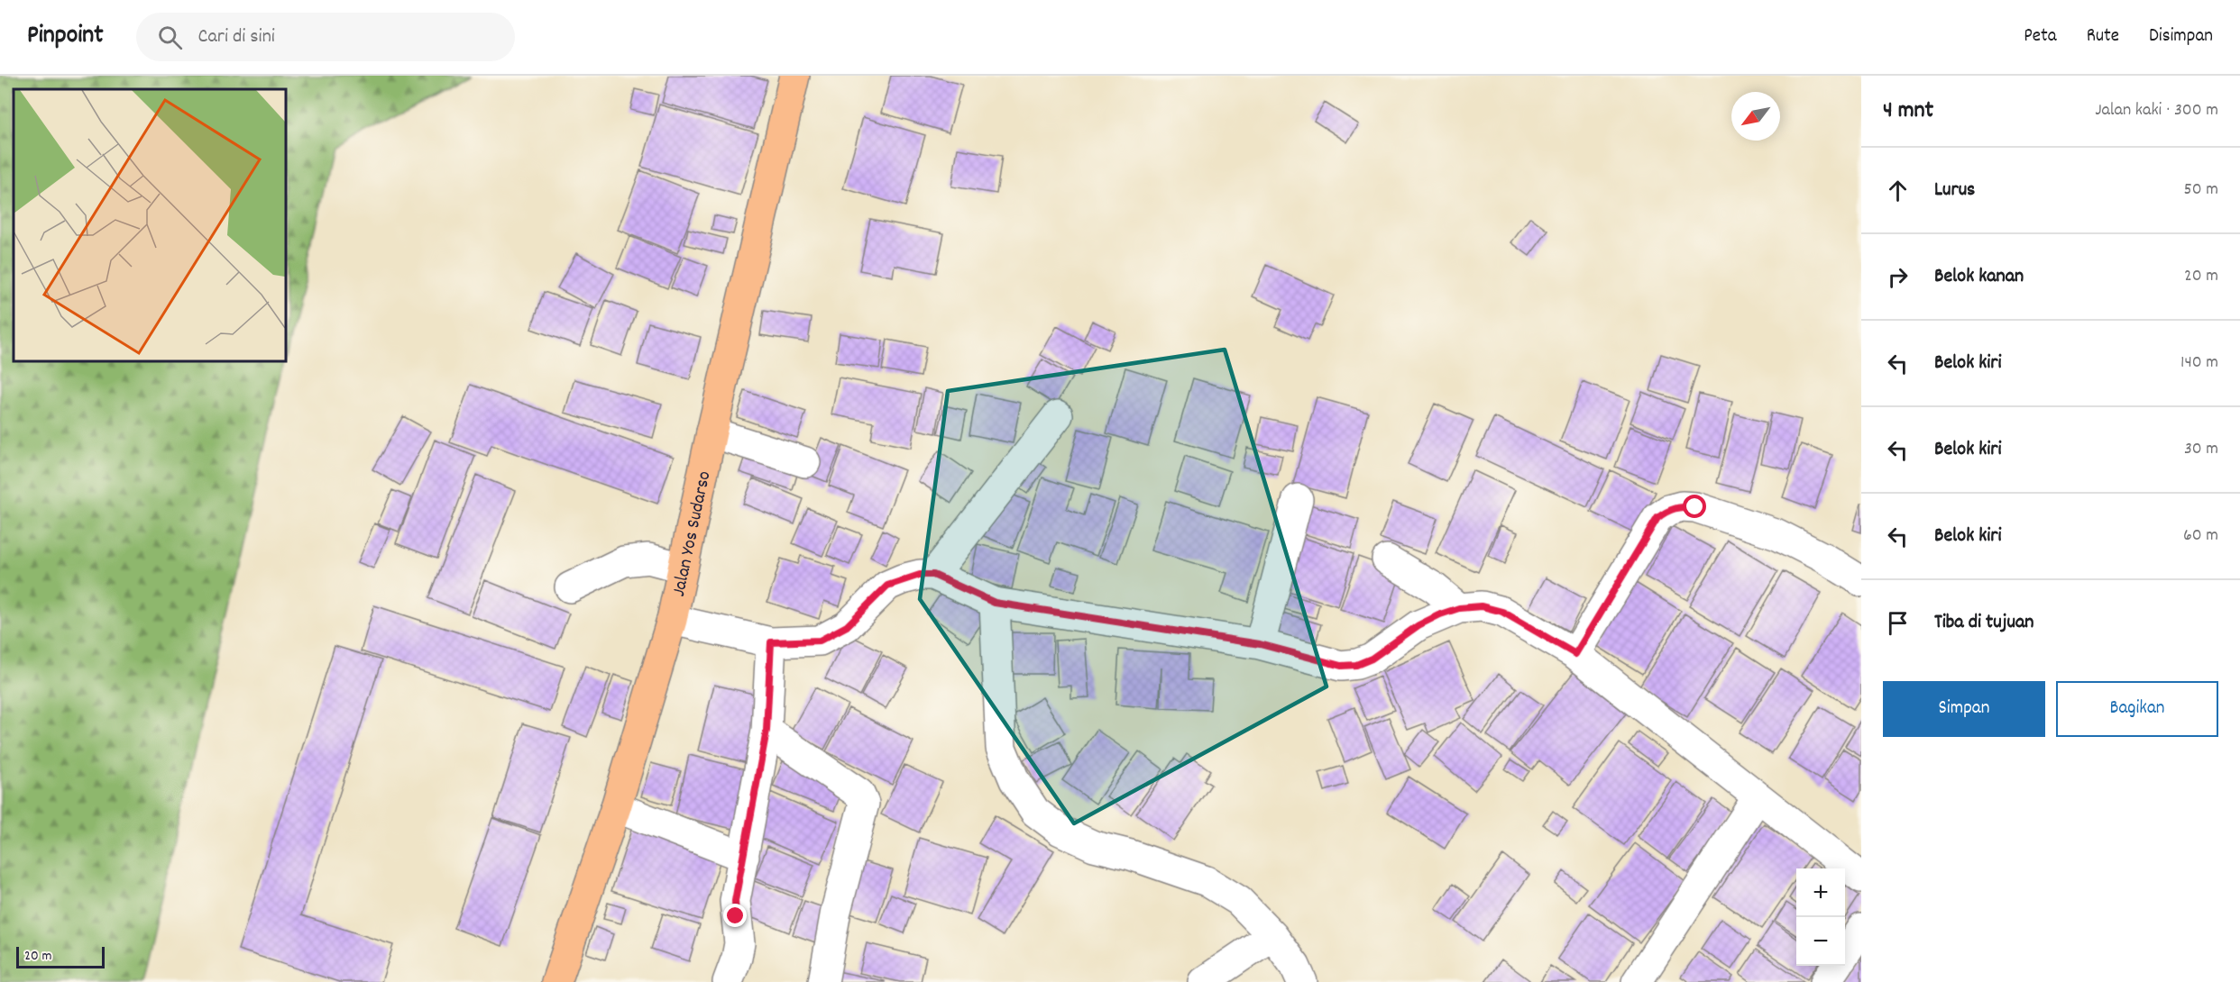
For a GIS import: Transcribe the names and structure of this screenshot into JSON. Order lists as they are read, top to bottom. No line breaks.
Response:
{"streets":{"highway":["Jalan Yos Sudarso"]},"scale_bar":"20 m","north":"bottom left","page":{"header":"Pinpoint","search":"Cari di sini","nav":["Peta","Rute","Disimpan"],"heading":["4 mnt","Jalan kaki · 300 m"],"list":[["Lurus","50 m"],["Belok kanan","20 m"],["Belok kiri","140 m"],["Belok kiri","30 m"],["Belok kiri","60 m"],"Tiba di tujuan"],"buttons":["Simpan","Bagikan"],"map_buttons":["+","−"],"scale":"20 m"}}
